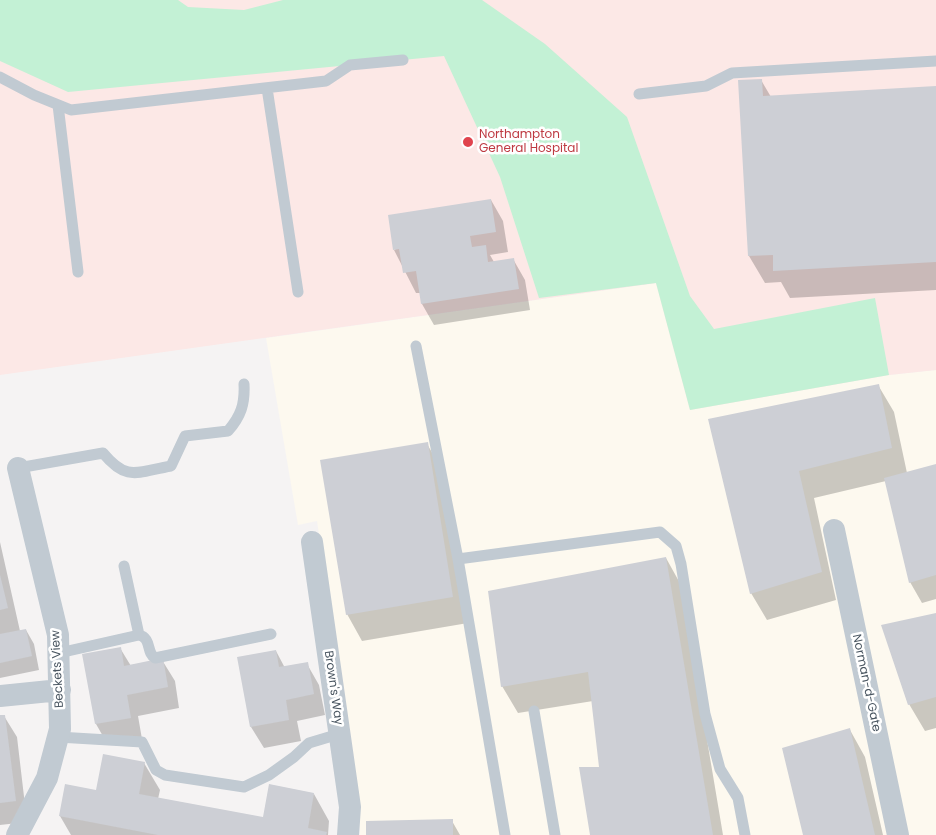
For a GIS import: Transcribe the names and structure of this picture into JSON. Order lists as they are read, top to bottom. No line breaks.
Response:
{"streets":{"street":["Beckets View","Norman-d-Gate","Brown's Way"]},"places":["Northampton General Hospital"]}
